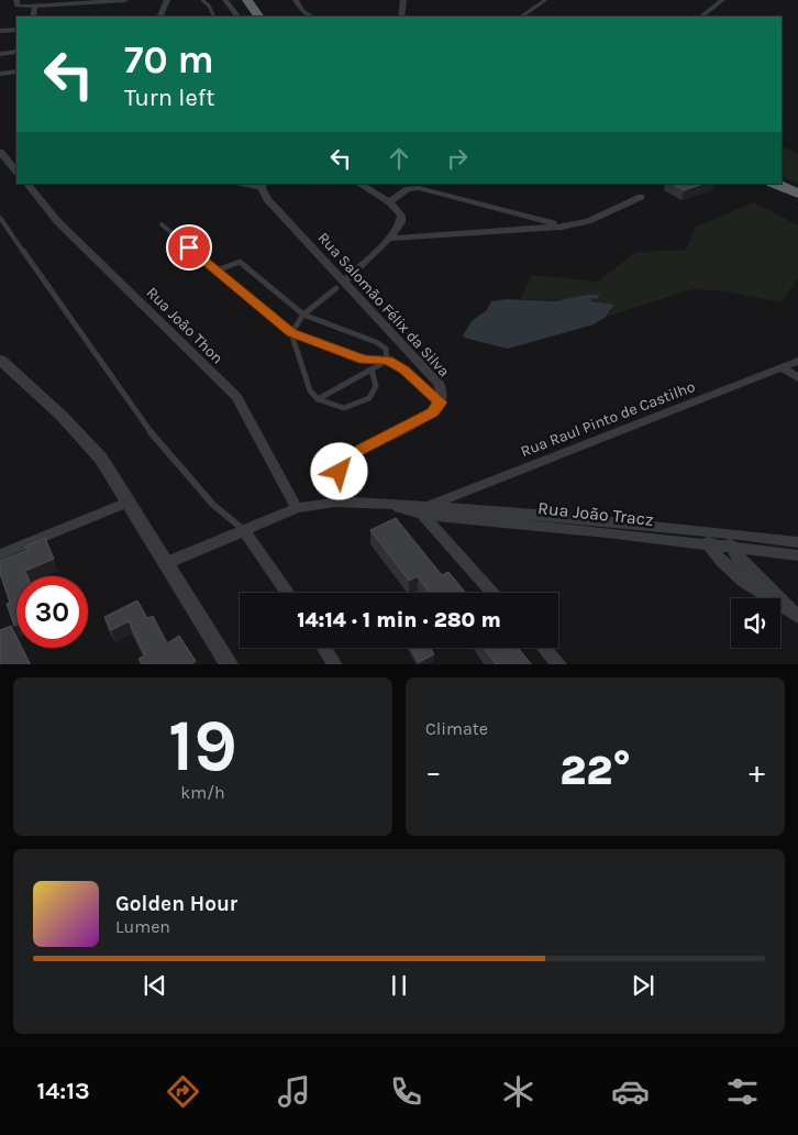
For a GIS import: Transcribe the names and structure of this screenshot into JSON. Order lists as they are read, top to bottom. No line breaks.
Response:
{"streets":{"street":["Rua Salomão Félix da Silva","Rua João Thon","Rua Raul Pinto de Castilho","Rua João Tracz"]},"crossings":[["Rua Salomão Félix da Silva","Rua João Tracz"],["Rua João Thon","Rua João Tracz"],["Rua Raul Pinto de Castilho","Rua João Tracz"]],"page":{"turn":["70 m","Turn left"],"limit":"30","trip":"14:14 · 1 min · 280 m","tile":[["19","km/h"],"Climate"],"heat":["−","22°","+"],"song":["Golden Hour","Lumen"],"tabs":"14:13"}}
